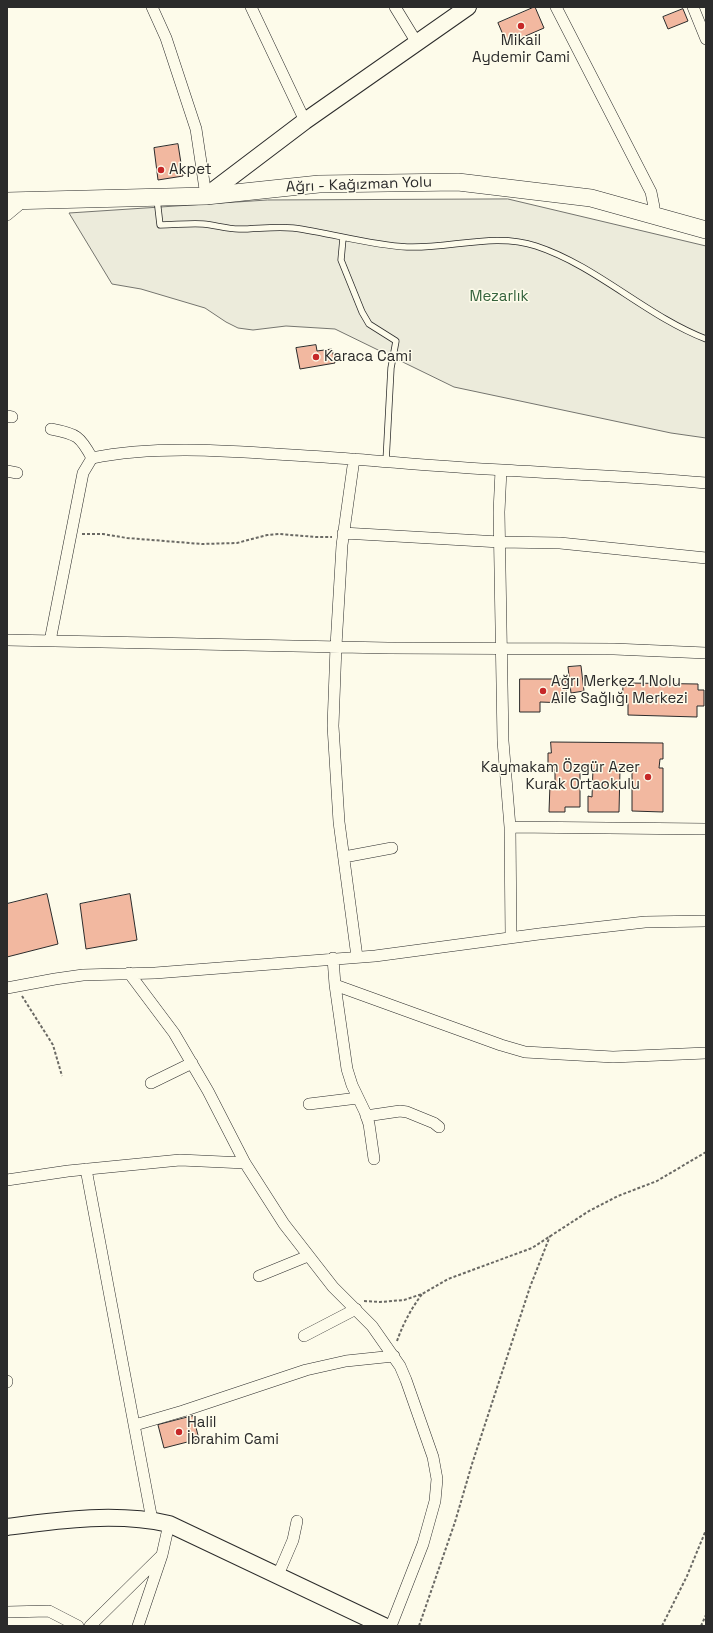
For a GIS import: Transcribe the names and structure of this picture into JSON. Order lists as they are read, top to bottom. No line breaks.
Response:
{"streets":{"main road":["Ağrı - Kağızman Yolu"]},"parks":["Mezarlık"],"places":["Mikail Aydemir Cami","Akpet","Karaca Cami","Ağrı Merkez 1 Nolu Aile Sağlığı Merkezi","Kaymakam Özgür Azer Kurak Ortaokulu","Halil İbrahim Cami"]}
